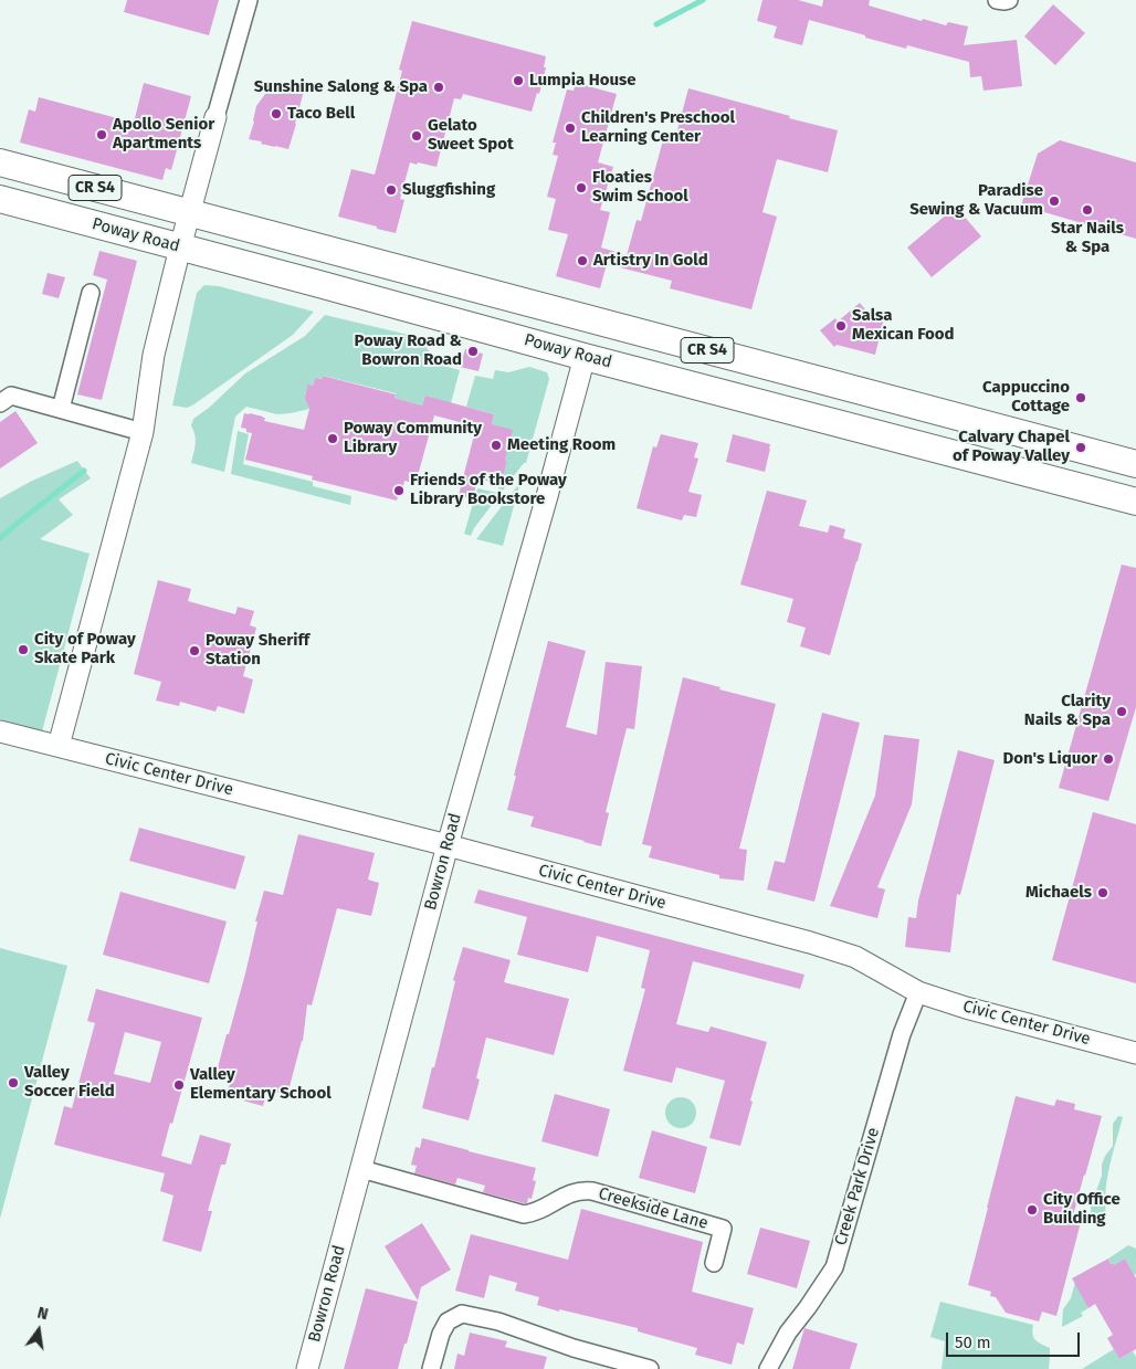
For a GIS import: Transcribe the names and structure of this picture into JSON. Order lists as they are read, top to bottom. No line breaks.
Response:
{"streets":{"main road":["CR S4","Poway Road"],"street":["Civic Center Drive","Bowron Road","Creek Park Drive","Creekside Lane"]},"crossings":[["Poway Road","Bowron Road"],["Civic Center Drive","Bowron Road"],["Civic Center Drive","Creek Park Drive"],["Bowron Road","Creekside Lane"]],"places":["Lumpia House","Sunshine Salong & Spa","Taco Bell","Children's Preschool Learning Center","Apollo Senior Apartments","Gelato Sweet Spot","Floaties Swim School","Sluggfishing","Paradise Sewing & Vacuum","Star Nails & Spa","Artistry In Gold","Salsa Mexican Food","Poway Road & Bowron Road","Cappuccino Cottage","Poway Community Library","Meeting Room","Calvary Chapel of Poway Valley","Friends of the Poway Library Bookstore","City of Poway Skate Park","Poway Sheriff Station","Clarity Nails & Spa","Don's Liquor","Michaels","Valley Soccer Field","Valley Elementary School","City Office Building"],"scale_bar":"50 m","north":"top"}
